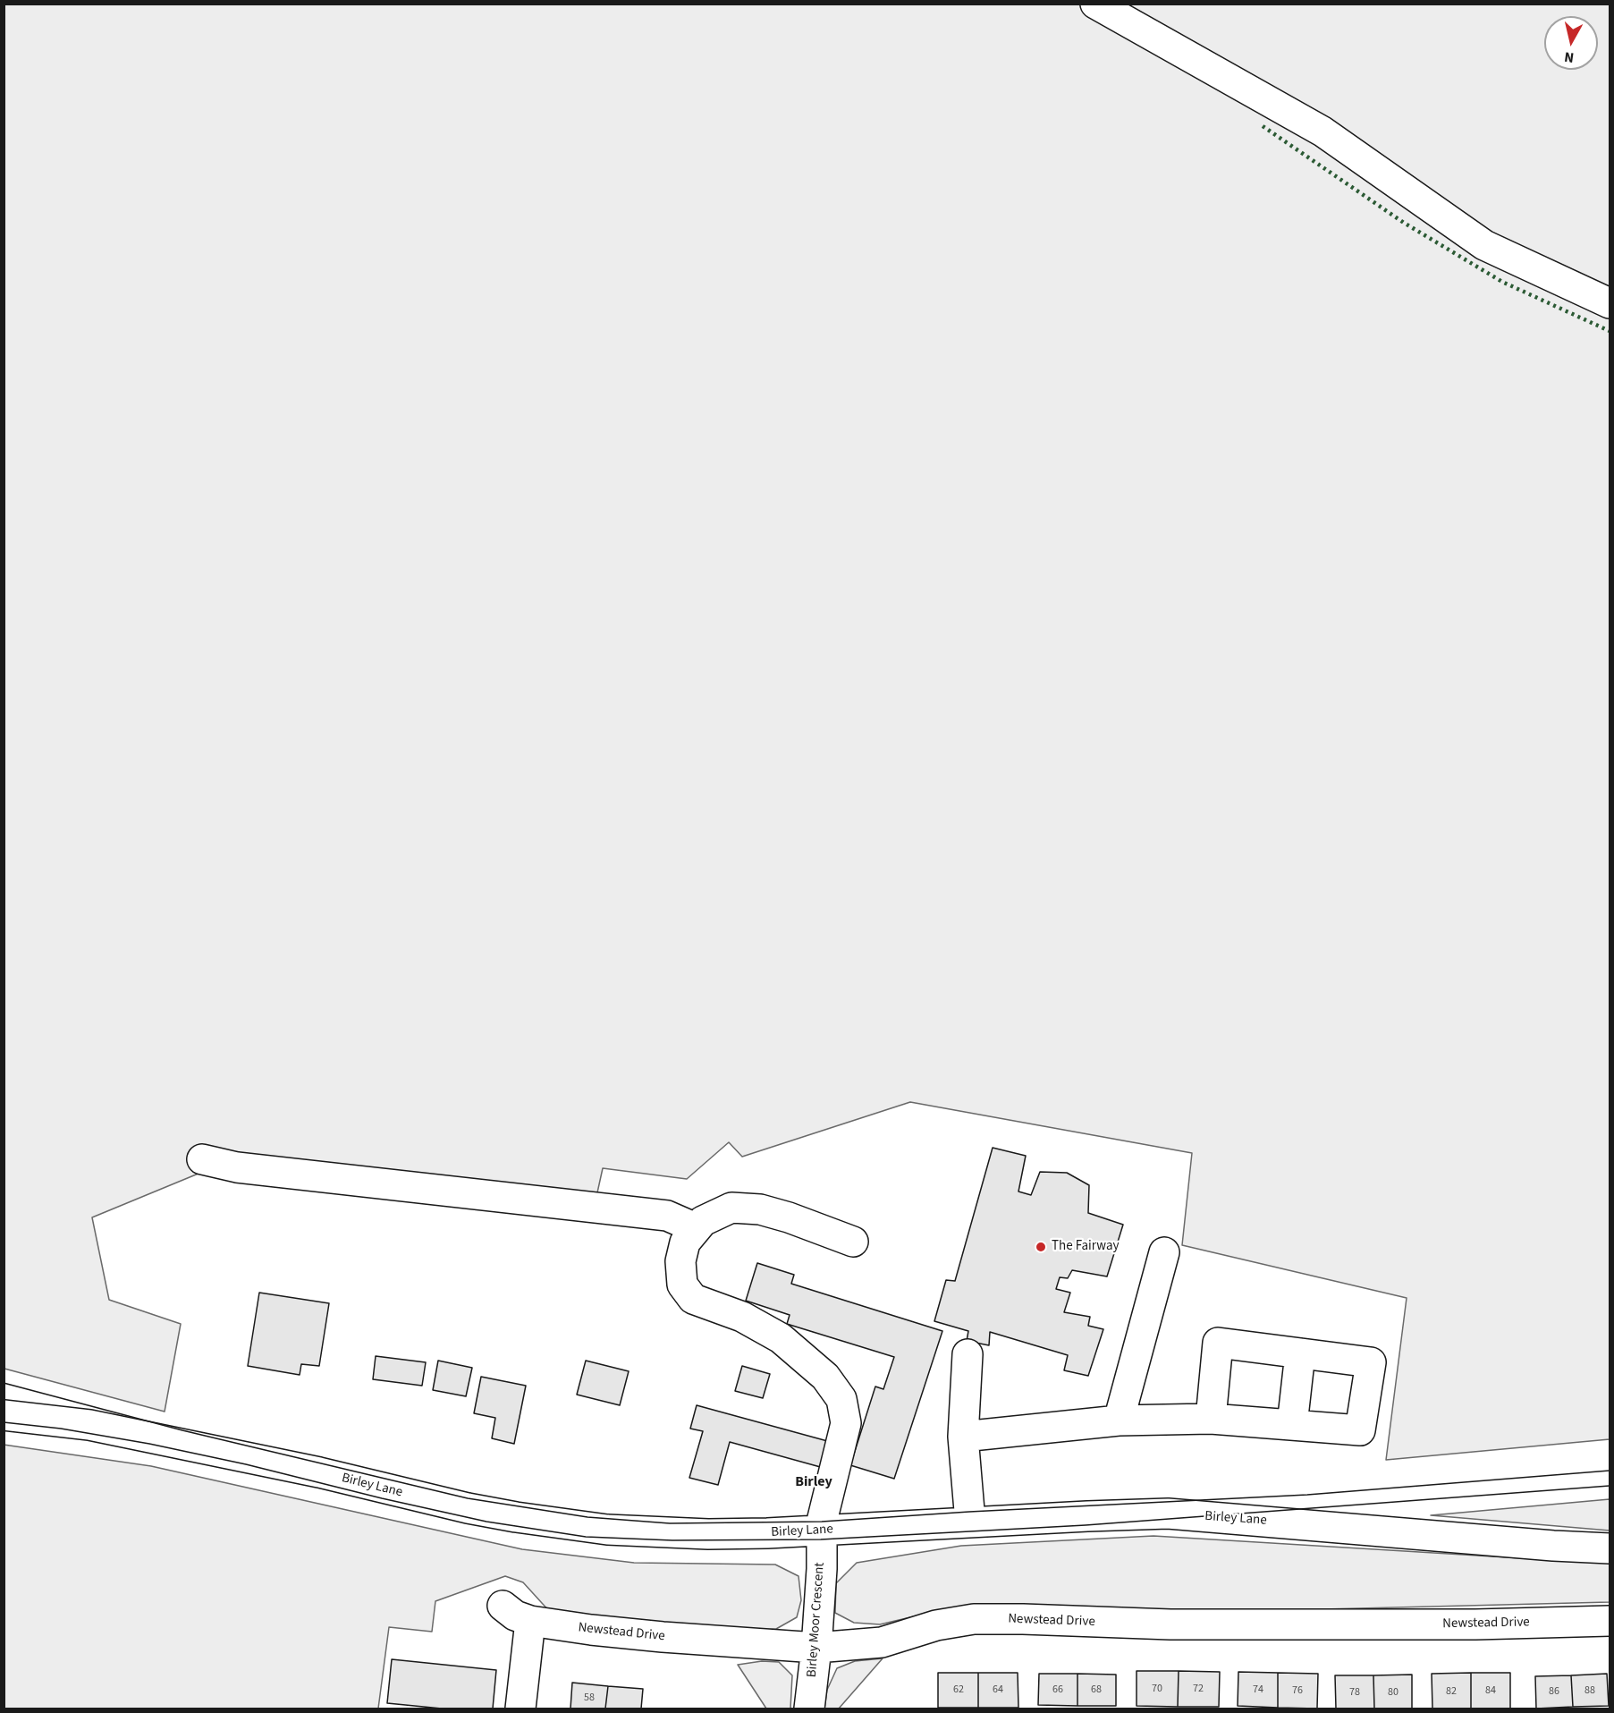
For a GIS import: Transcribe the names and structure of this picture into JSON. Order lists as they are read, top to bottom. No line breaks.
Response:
{"streets":{"street":["Birley Lane","Birley Moor Crescent","Newstead Drive"]},"crossings":[["Birley Lane","Birley Moor Crescent"],["Birley Moor Crescent","Newstead Drive"]],"districts":["Birley"],"places":["The Fairway"],"house_numbers":["70","72","62","64","66","68","74","76","84","88","82","86","78","80","58"],"north":"bottom"}
